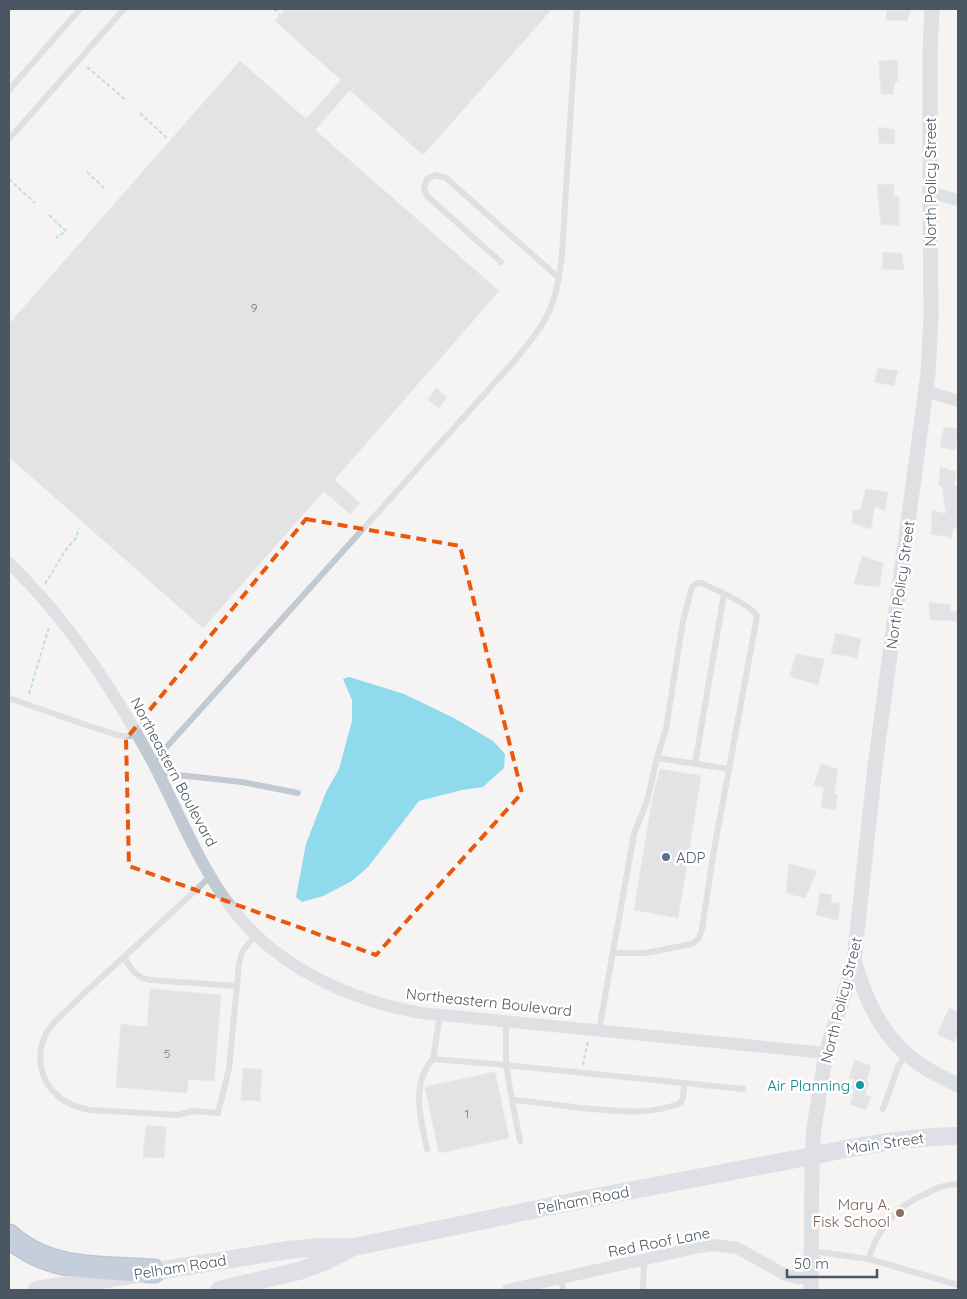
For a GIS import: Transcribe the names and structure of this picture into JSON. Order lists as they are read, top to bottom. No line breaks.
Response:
{"streets":{"main road":["Main Street","Pelham Road"],"street":["North Policy Street","Northeastern Boulevard","Red Roof Lane"]},"crossings":[["North Policy Street","Northeastern Boulevard"],["North Policy Street","Main Street"],["North Policy Street","Pelham Road"],["North Policy Street","Red Roof Lane"],["Main Street","Pelham Road"]],"places":["ADP","Air Planning","Mary A. Fisk School"],"house_numbers":["9","5","1"],"scale_bar":"50 m"}
